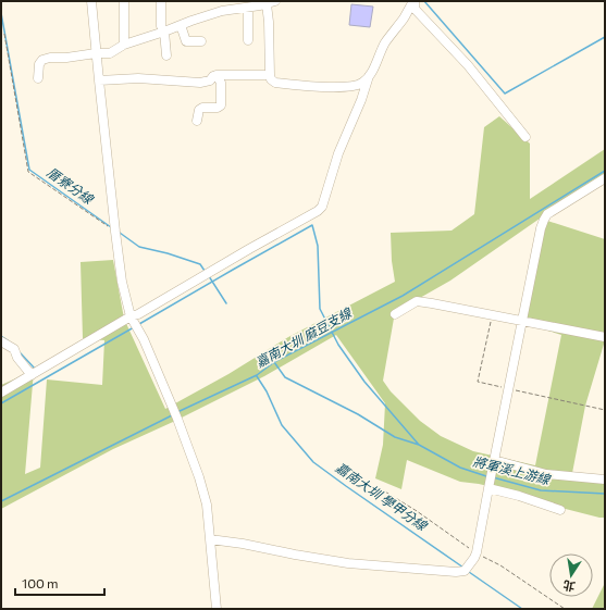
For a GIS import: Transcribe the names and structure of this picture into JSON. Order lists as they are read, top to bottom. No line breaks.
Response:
{"water":["厝寮分線","嘉南大圳 麻豆支線","將軍溪上游線","嘉南大圳 學甲分線"],"scale_bar":"100 m","north":"bottom"}
